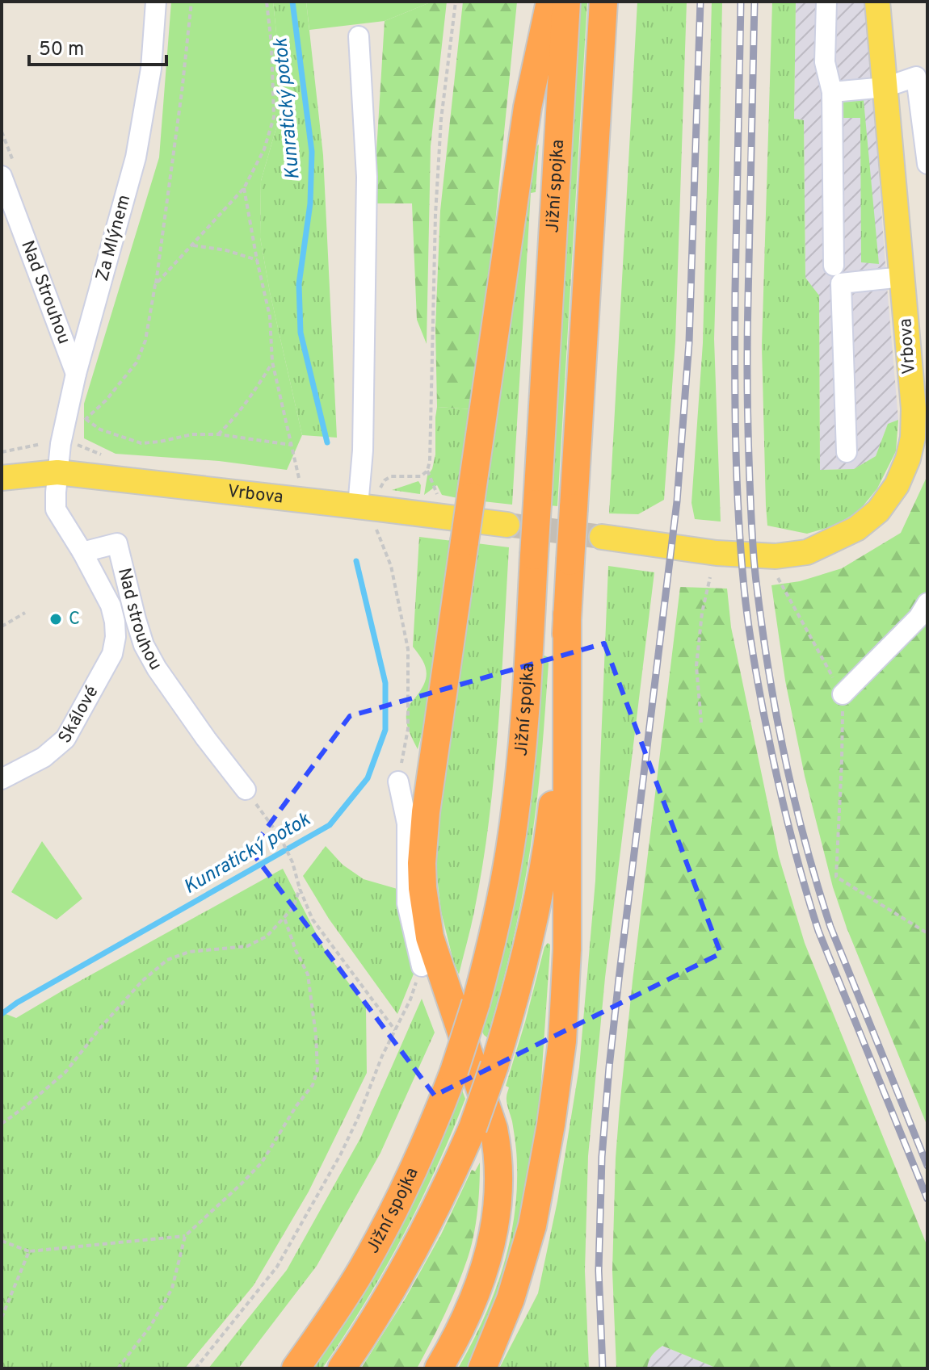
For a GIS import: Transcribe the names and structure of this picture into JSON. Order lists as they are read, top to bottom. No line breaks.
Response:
{"streets":{"highway":["Jižní spojka"],"main road":["Vrbova"],"street":["Za Mlýnem","Nad Strouhou","Nad strouhou","Skálové"]},"crossings":[["Za Mlýnem","Nad Strouhou"],["Za Mlýnem","Vrbova"],["Nad strouhou","Skálové"]],"water":["Kunratický potok"],"places":["C"],"scale_bar":"50 m"}
